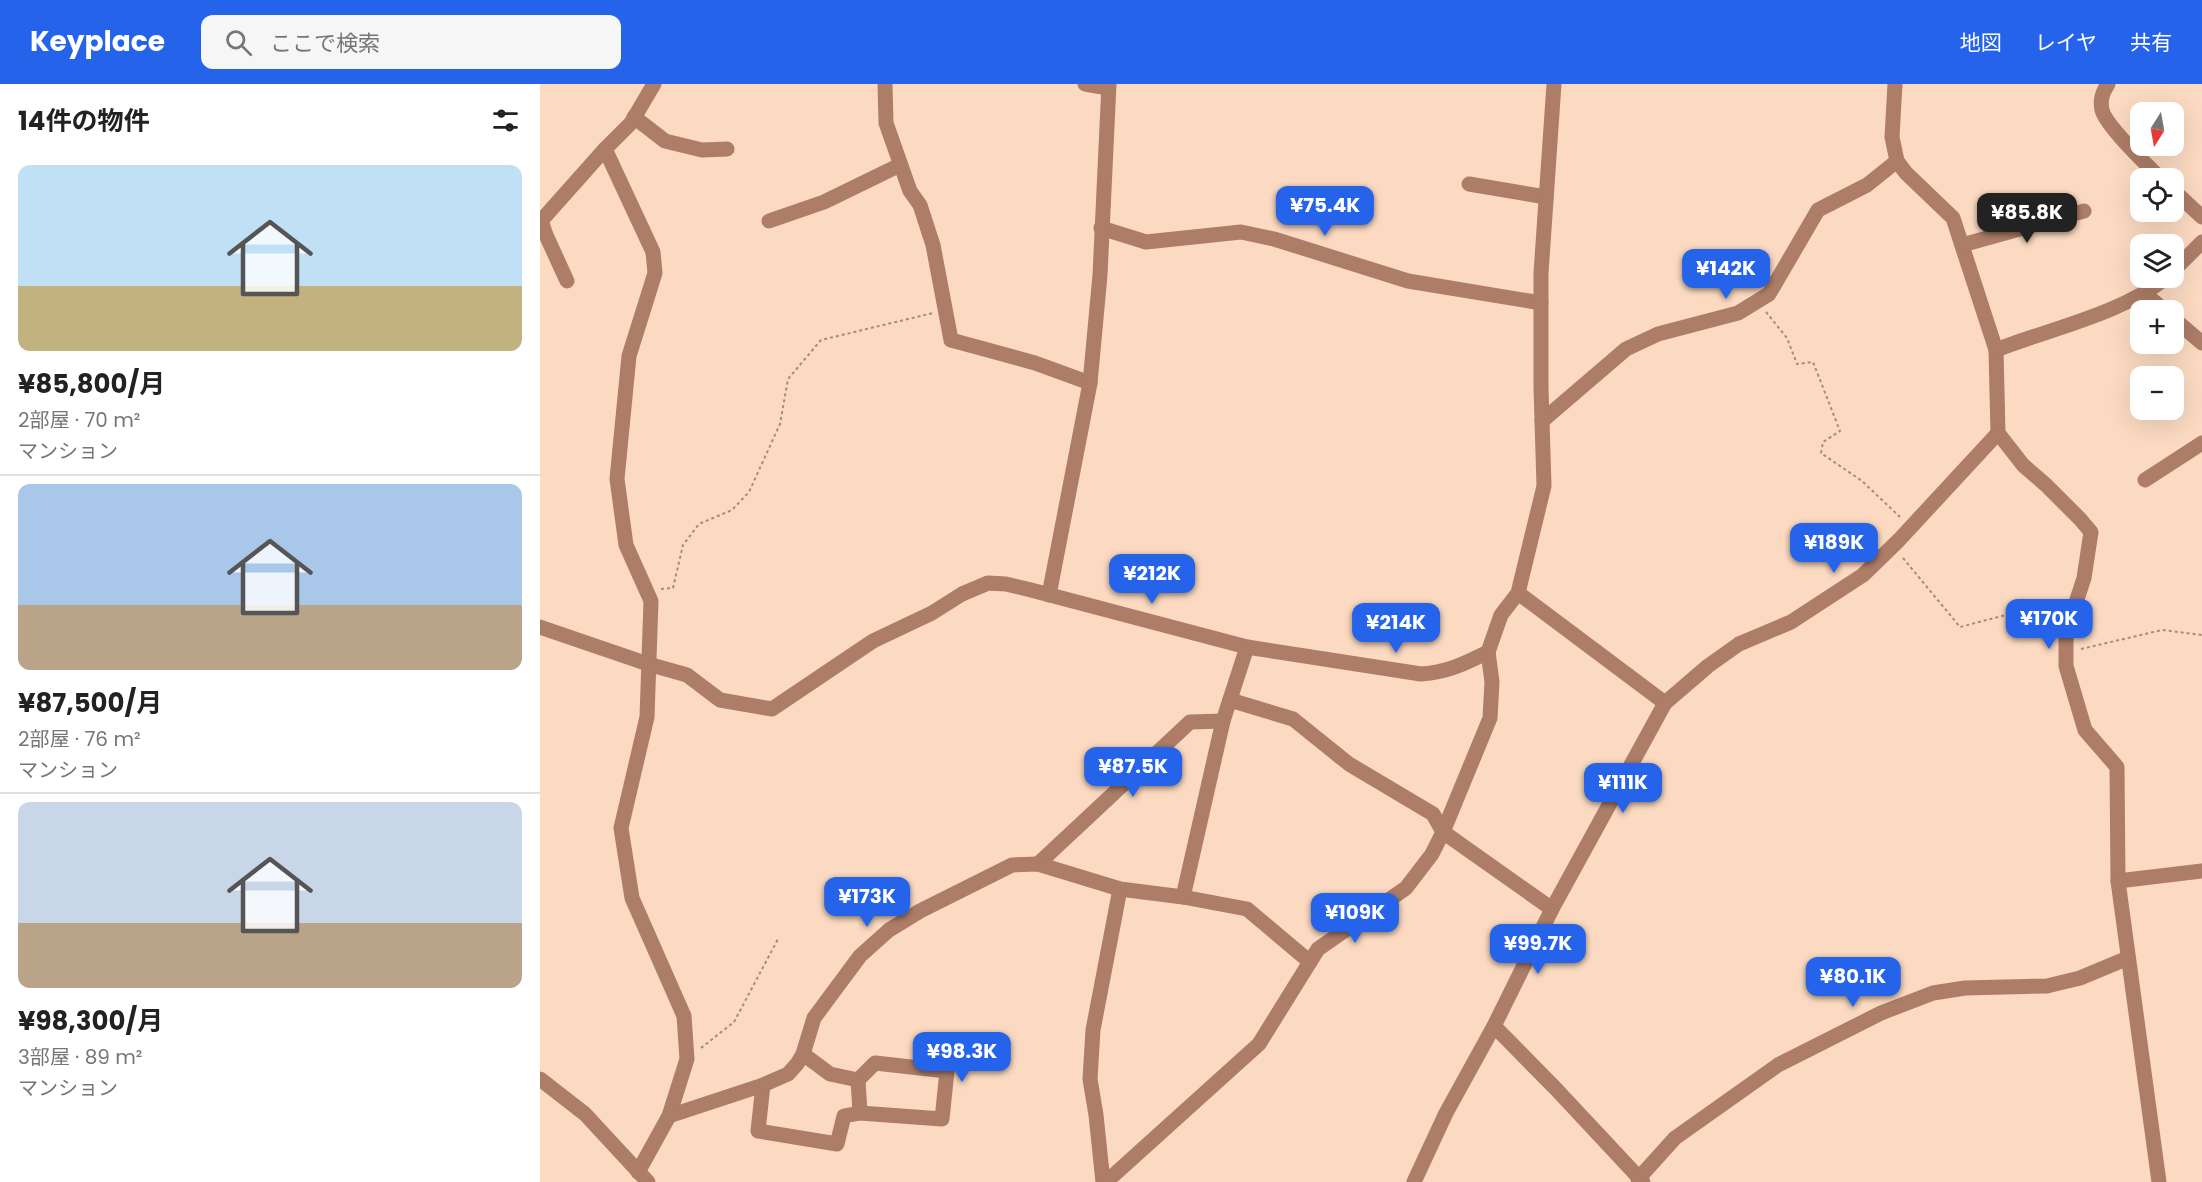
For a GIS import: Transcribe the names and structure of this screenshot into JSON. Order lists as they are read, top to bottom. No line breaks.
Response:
{"north":"bottom","page":{"header":"Keyplace","search":"ここで検索","nav":["地図","レイヤ","共有"],"heading":"14件の物件","map_buttons":["+","−"],"list":[{"name":"¥85,800/月","note":"2部屋 · 70 m² · マンション"},{"name":"¥87,500/月","note":"2部屋 · 76 m² · マンション"},{"name":"¥98,300/月","note":"3部屋 · 89 m² · マンション"}],"price":["¥75.4K","¥85.8K","¥142K","¥189K","¥212K","¥170K","¥214K","¥87.5K","¥111K","¥173K","¥109K","¥99.7K","¥80.1K","¥98.3K"]}}
